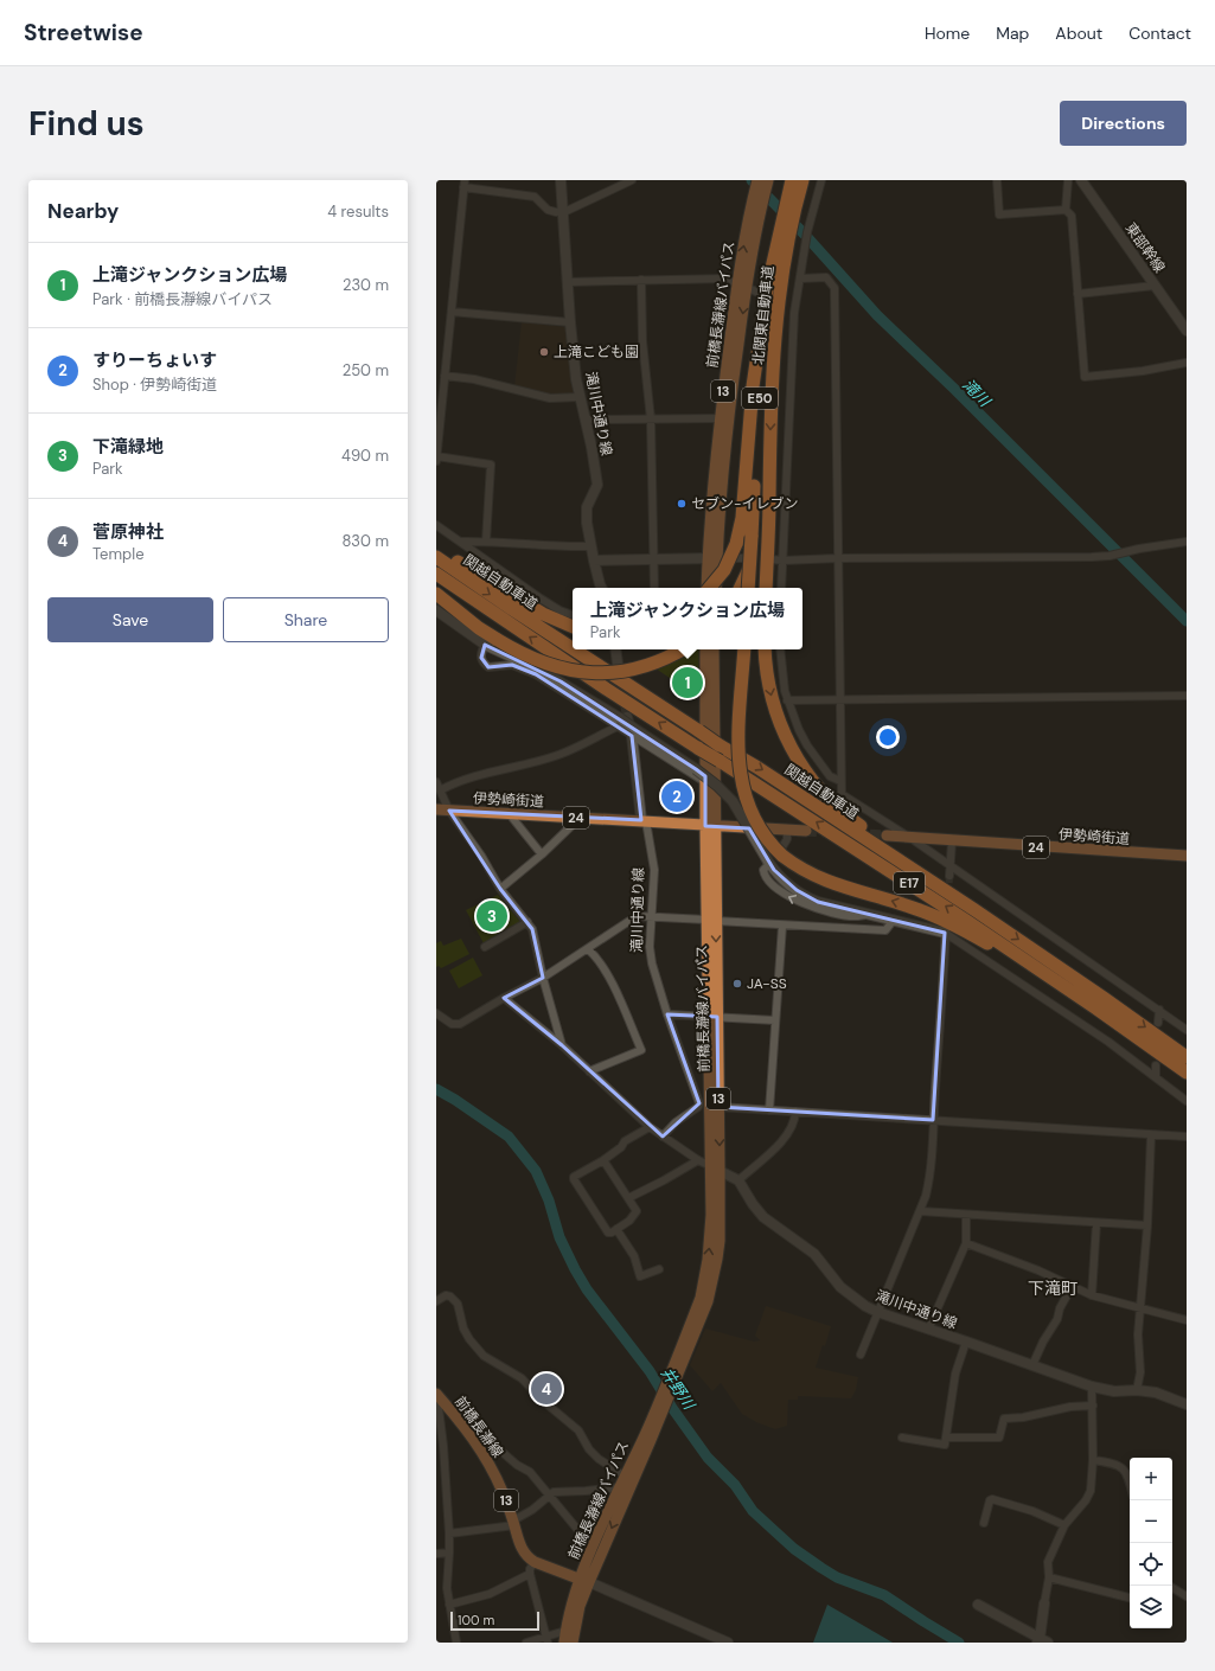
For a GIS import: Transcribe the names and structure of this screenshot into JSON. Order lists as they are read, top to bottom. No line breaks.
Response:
{"streets":{"highway":["北関東自動車道","E50","関越自動車道","E17"],"main road":["前橋長瀞線バイパス","13","伊勢崎街道","24","前橋長瀞線"],"street":["東部幹線","滝川中通り線"]},"crossings":[["前橋長瀞線バイパス","13"],["前橋長瀞線バイパス","伊勢崎街道"],["前橋長瀞線バイパス","前橋長瀞線"],["北関東自動車道","E50"],["13","前橋長瀞線"],["滝川中通り線","伊勢崎街道"]],"districts":["下滝町"],"water":["滝川","井野川"],"places":["上滝こども園","セブン-イレブン","JA-SS"],"scale_bar":"100 m","page":{"header":"Streetwise","nav":["Home","Map","About","Contact"],"buttons":["Directions",["Save","Share"]],"title":"Find us","heading":["Nearby","4 results"],"list":[{"mark":"1","name":"上滝ジャンクション広場","note":"Park · 前橋長瀞線バイパス","value":"230 m"},{"mark":"2","name":"すりーちょいす","note":"Shop · 伊勢崎街道","value":"250 m"},{"mark":"3","name":"下滝緑地","note":"Park","value":"490 m"},{"mark":"4","name":"菅原神社","note":"Temple","value":"830 m"}],"popup":["上滝ジャンクション広場","Park"],"pins":["1","2","3","4"],"map_buttons":["+","−"],"scale":"100 m"}}
